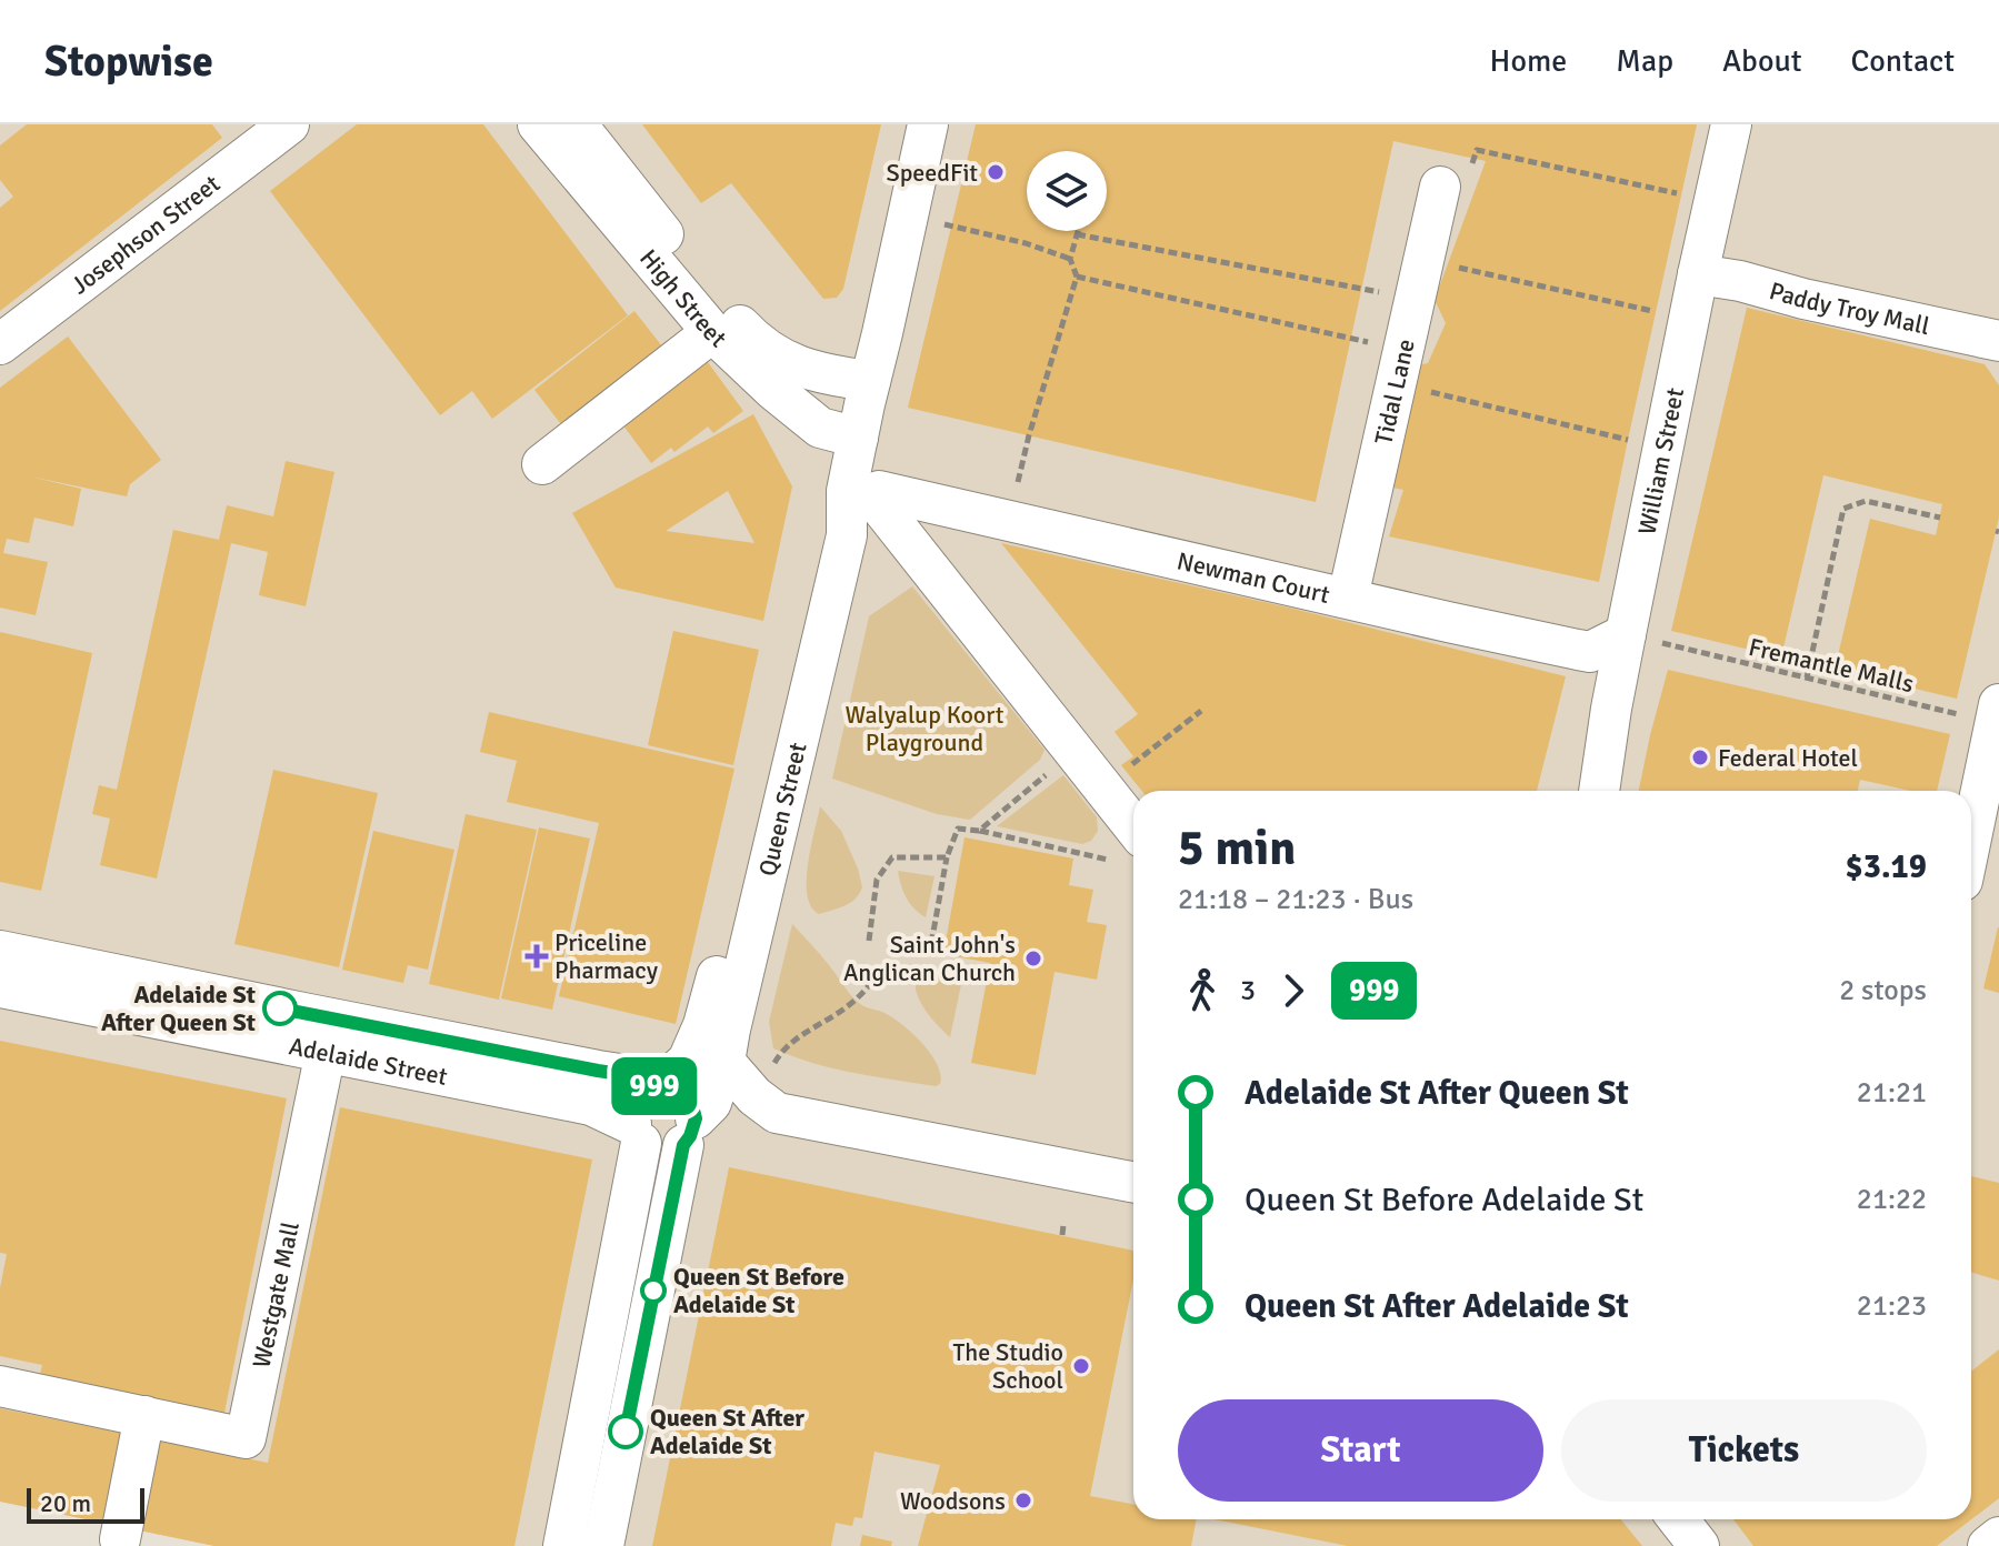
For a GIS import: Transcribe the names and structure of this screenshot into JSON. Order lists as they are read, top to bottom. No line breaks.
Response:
{"streets":{"street":["Josephson Street","High Street","Paddy Troy Mall","Tidal Lane","William Street","Newman Court","Queen Street","Adelaide Street","Westgate Mall"],"path":["Fremantle Malls"]},"crossings":[["High Street","Queen Street"],["Paddy Troy Mall","William Street"],["Tidal Lane","Newman Court"],["William Street","Newman Court"],["William Street","Fremantle Malls"],["Newman Court","Fremantle Malls"],["Newman Court","Queen Street"],["Queen Street","Adelaide Street"],["Adelaide Street","Westgate Mall"]],"parks":["Walyalup Koort Playground"],"places":{"other":["SpeedFit","Federal Hotel","Saint John's Anglican Church","Adelaide St After Queen St","Queen St Before Adelaide St","The Studio School","Queen St After Adelaide St","Woodsons"],"health":["Priceline Pharmacy"]},"lines":["bus line 999"],"scale_bar":"20 m","page":{"header":"Stopwise","nav":["Home","Map","About","Contact"],"on_map":"999","heading":["5 min","21:18 – 21:23 · Bus","$3.19"],"legs":["3","999","2 stops"],"list":[{"name":"Adelaide St After Queen St","value":"21:21"},{"name":"Queen St Before Adelaide St","value":"21:22"},{"name":"Queen St After Adelaide St","value":"21:23"}],"buttons":["Start","Tickets"],"scale":"20 m"}}
